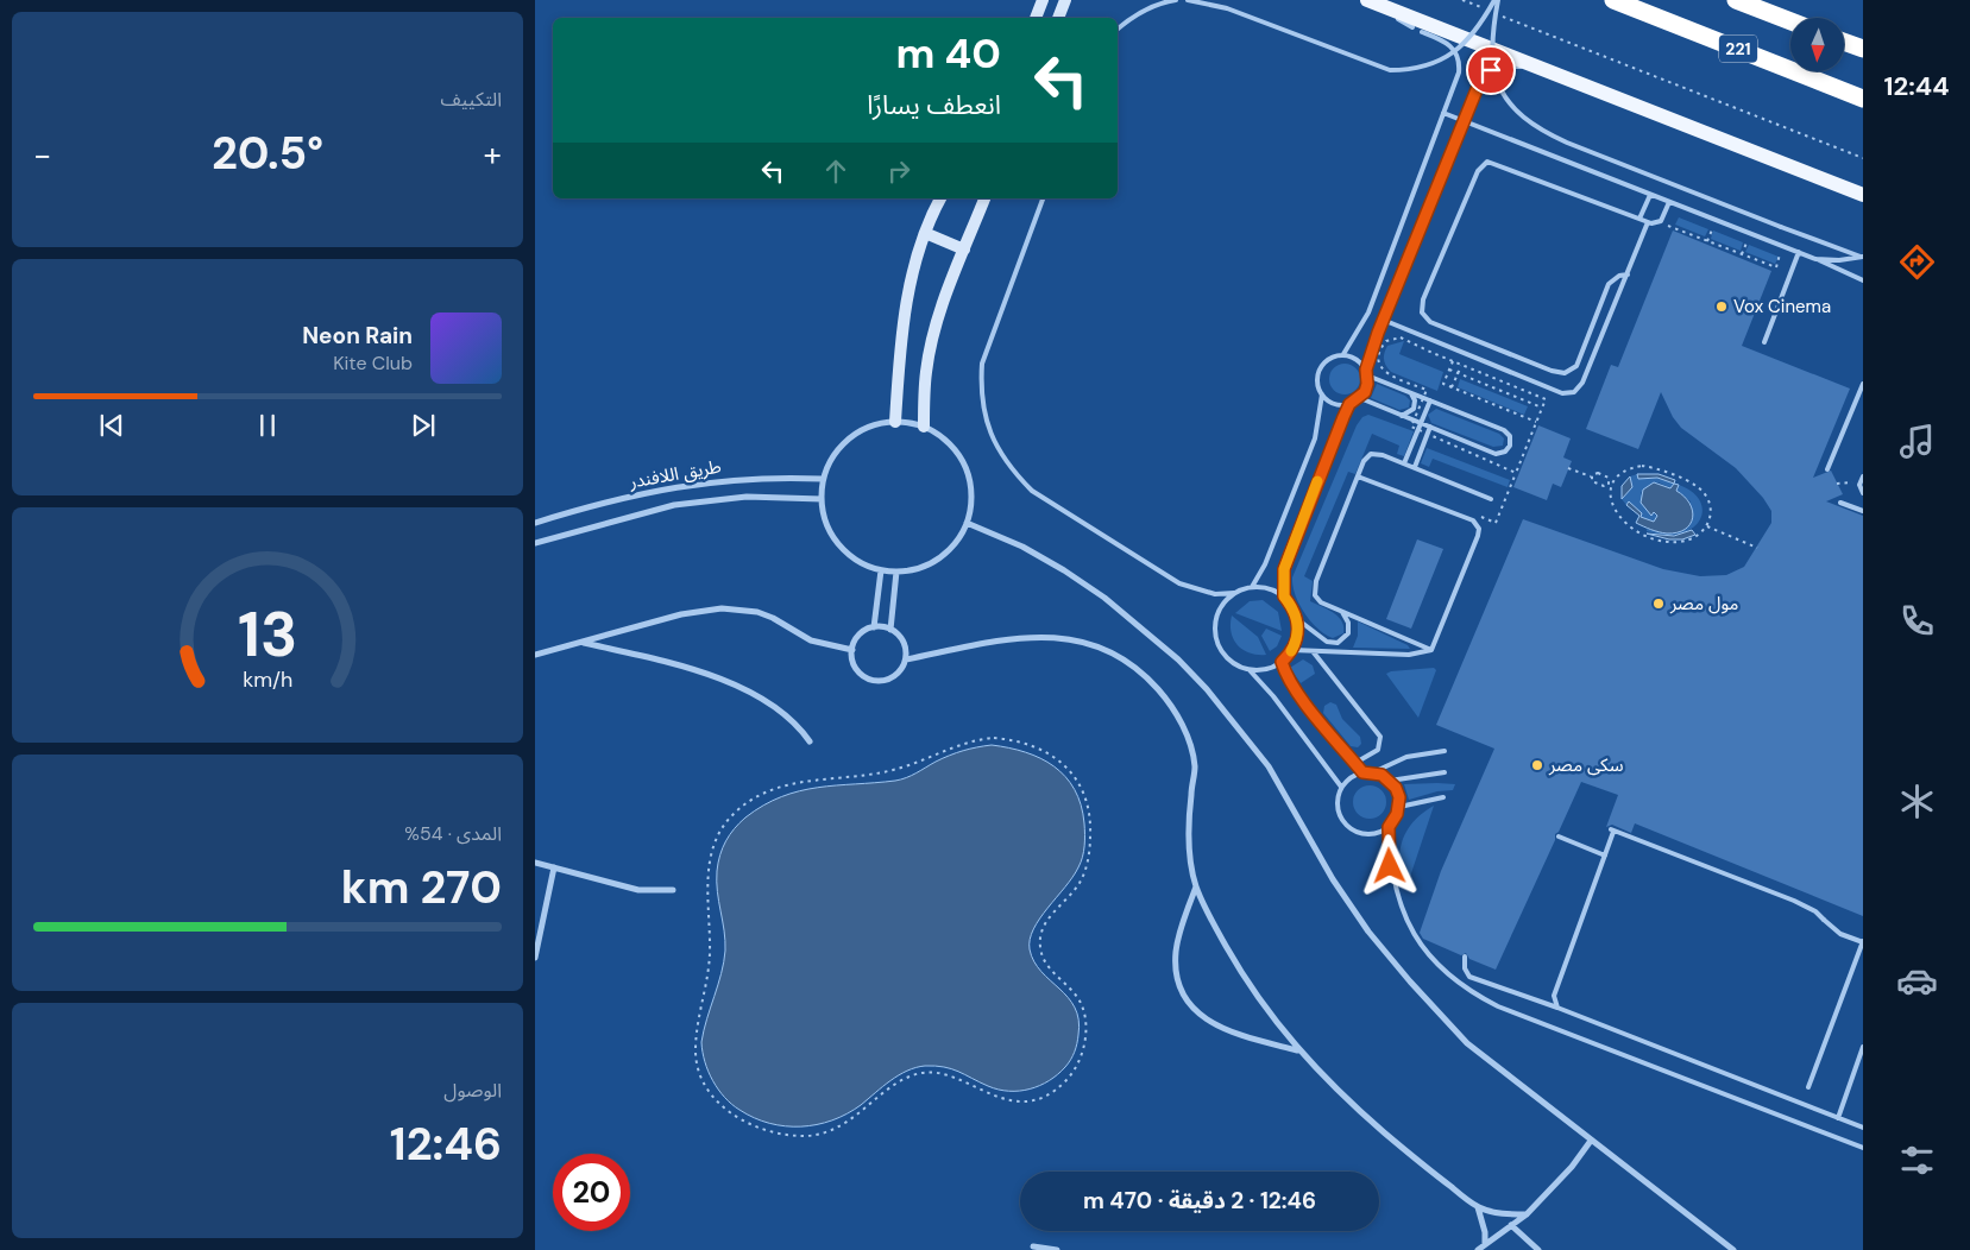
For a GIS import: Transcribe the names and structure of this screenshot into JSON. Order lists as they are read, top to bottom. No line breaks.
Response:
{"streets":{"highway":["221"],"street":["طريق اللافندر"]},"places":["Vox Cinema","مول مصر","سكى مصر"],"north":"bottom","page":{"tabs":"12:44","tile":["التكييف",["المدى · 54%","270 km"],["الوصول","12:46"]],"turn":["40 m","انعطف يسارًا"],"heat":["−","20.5°","+"],"song":["Neon Rain","Kite Club"],"limit":"20","trip":"12:46 · 2 دقيقة · 470 m","gauge":["13","km/h"]}}
